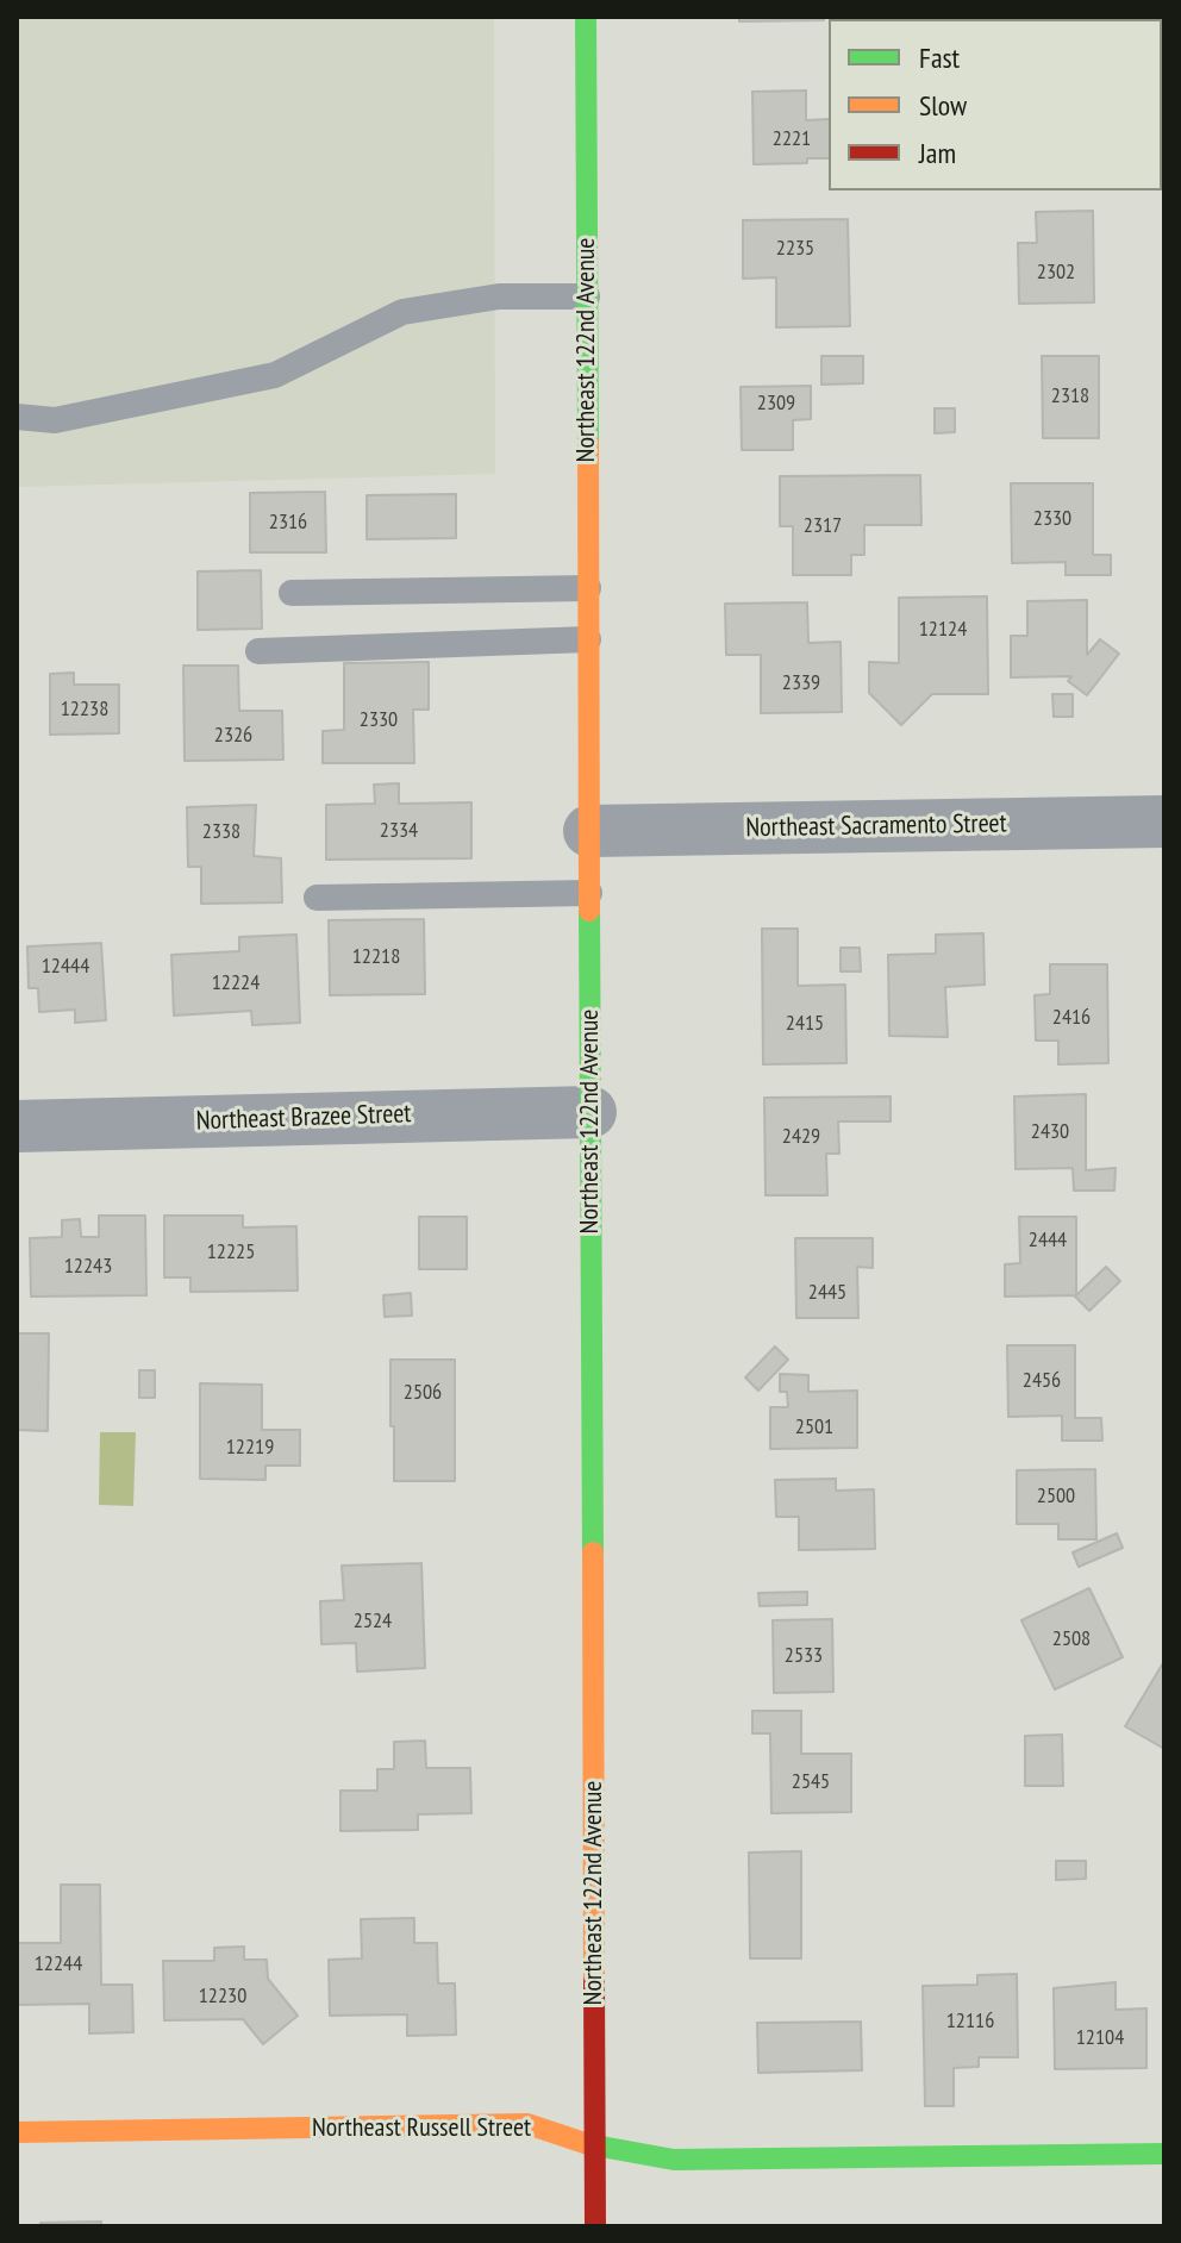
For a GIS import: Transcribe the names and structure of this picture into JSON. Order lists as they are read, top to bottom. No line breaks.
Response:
{"streets":{"main road":["Northeast 122nd Avenue","Northeast Russell Street"],"street":["Northeast Sacramento Street","Northeast Brazee Street"]},"crossings":[["Northeast 122nd Avenue","Northeast Sacramento Street"],["Northeast 122nd Avenue","Northeast Brazee Street"],["Northeast 122nd Avenue","Northeast Russell Street"]],"house_numbers":["2221","2235","2302","2318","2309","2330","2316","2317","12124","2339","12238","2330","2326","2334","2338","12218","12444","12224","2416","2415","2430","2429","2444","12225","12243","2445","2456","2506","2501","12219","2500","2524","2508","2533","2545","12244","12230","12116","12104"],"legend":["Fast","Slow","Jam"]}
